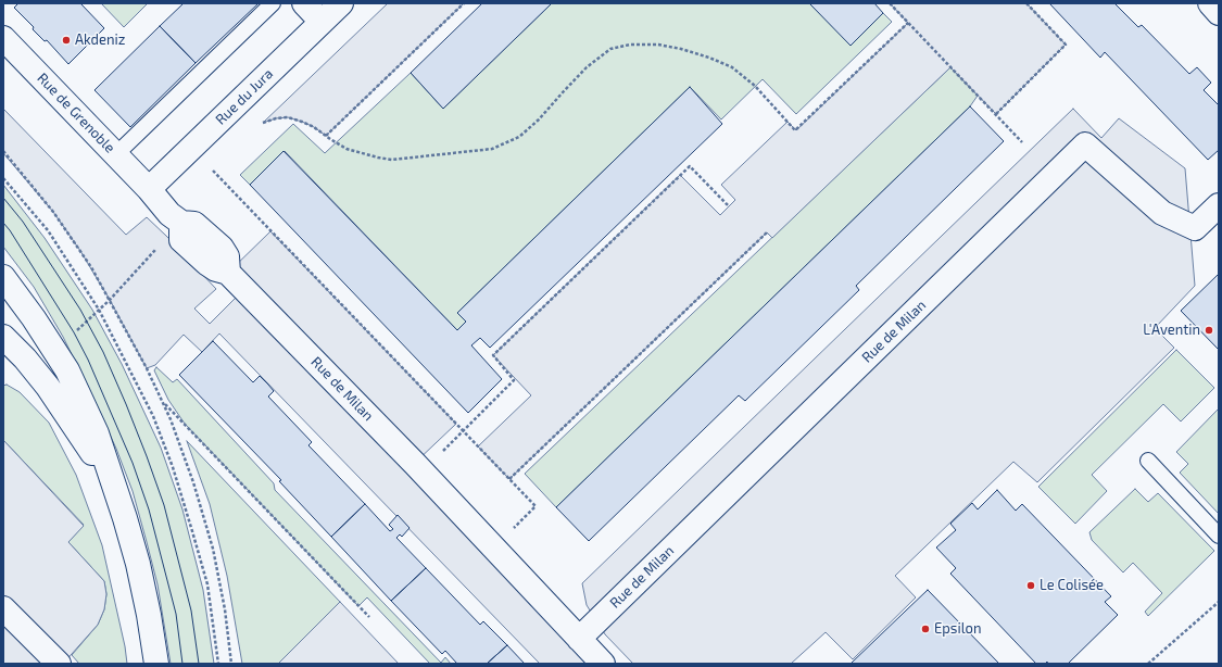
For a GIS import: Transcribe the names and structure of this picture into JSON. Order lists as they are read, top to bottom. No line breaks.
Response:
{"streets":{"street":["Rue du Jura","Rue de Grenoble","Rue de Milan"]},"crossings":[["Rue du Jura","Rue de Grenoble"]],"places":["Akdeniz","L'Aventin","Le Colisée","Epsilon"]}
